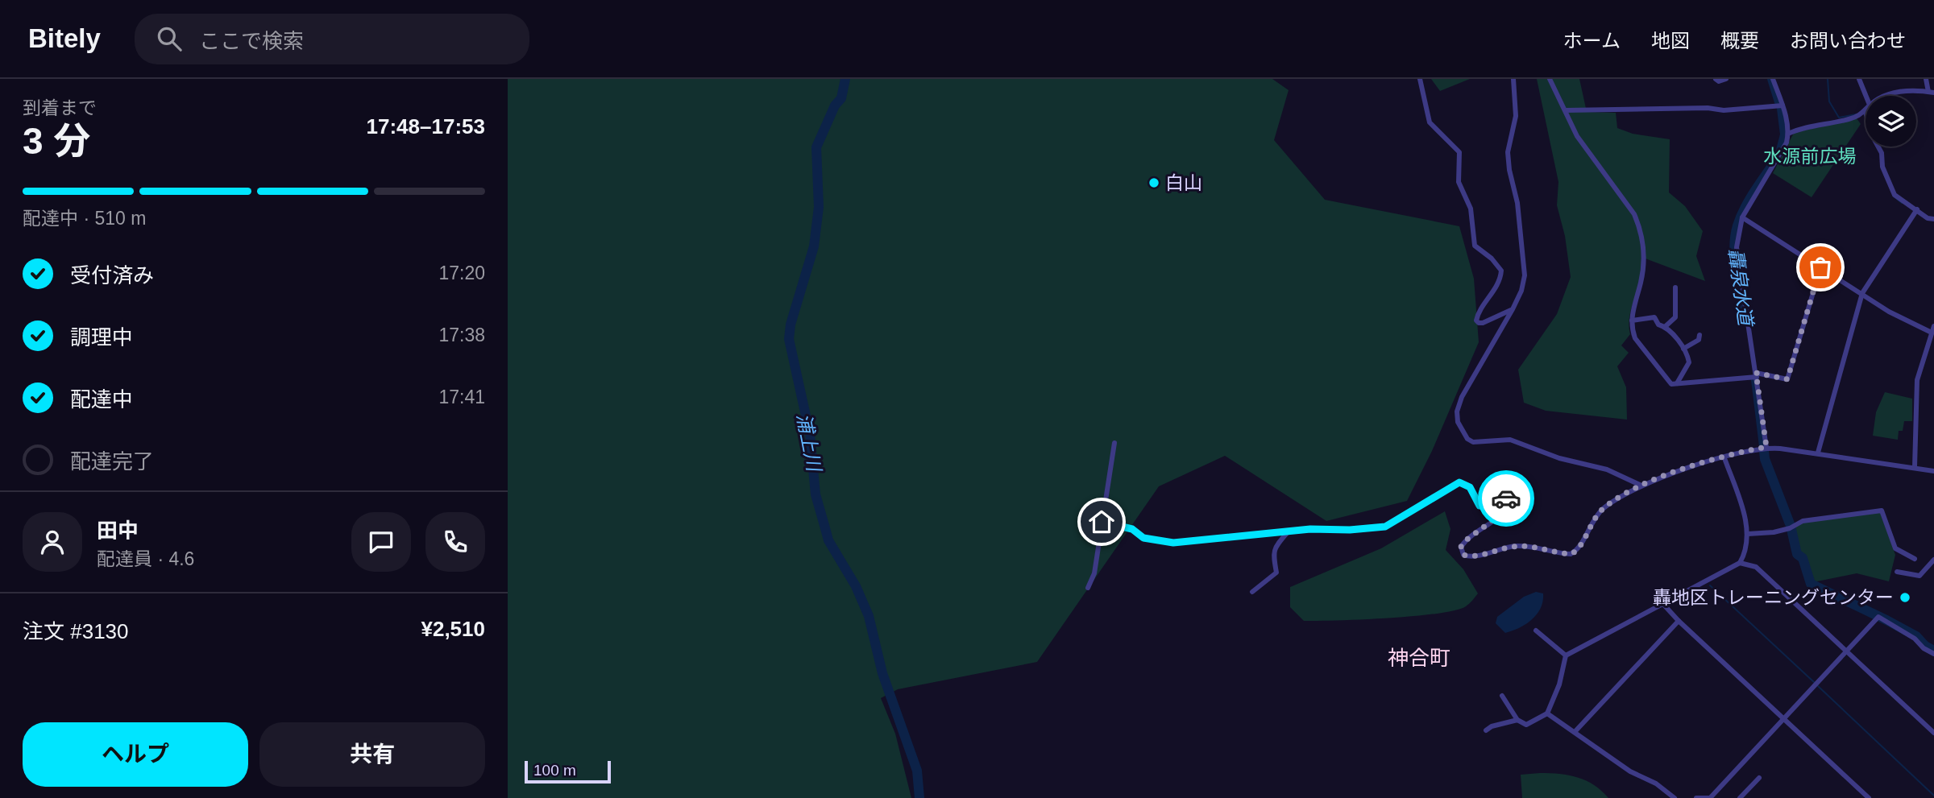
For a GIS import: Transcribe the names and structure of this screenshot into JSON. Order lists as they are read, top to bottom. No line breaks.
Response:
{"districts":["神合町"],"water":["轟泉水道","浦上川"],"parks":["水源前広場"],"places":["白山","轟地区トレーニングセンター"],"scale_bar":"100 m","page":{"header":"Bitely","search":"ここで検索","nav":["ホーム","地図","概要","お問い合わせ"],"heading":["3 分","到着まで","17:48–17:53"],"panel":["田中","配達員 · 4.6","注文 #3130","¥2,510"],"bar":"配達中 · 510 m","list":[["受付済み","17:20"],["調理中","17:38"],["配達中","17:41"],"配達完了"],"buttons":["ヘルプ","共有"],"scale":"100 m"}}
